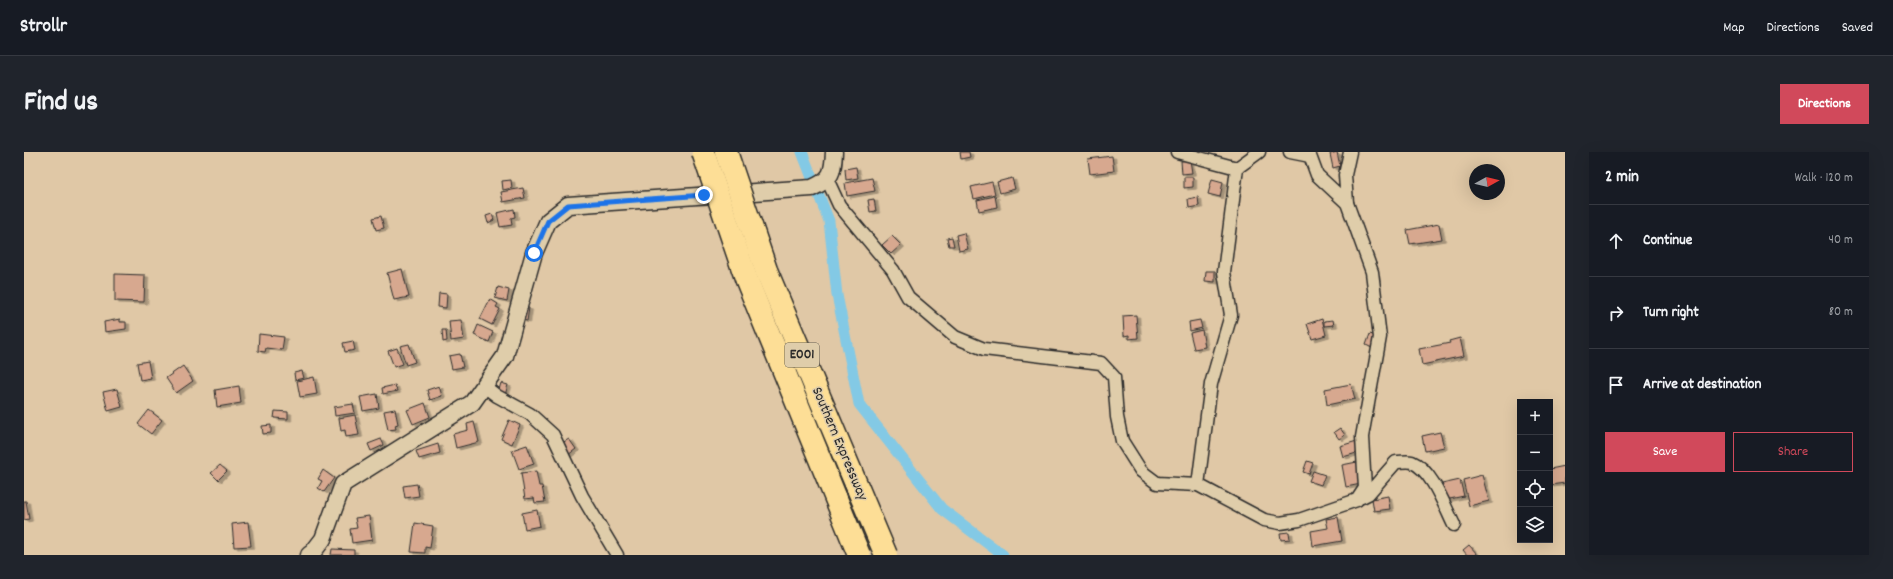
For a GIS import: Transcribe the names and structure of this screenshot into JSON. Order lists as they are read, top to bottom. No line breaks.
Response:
{"streets":{"highway":["E001","Southern Expressway"]},"north":"right","page":{"header":"Strollr","nav":["Map","Directions","Saved"],"title":"Find us","buttons":["Directions",["Save","Share"]],"heading":["2 min","Walk · 120 m"],"list":[["Continue","40 m"],["Turn right","80 m"],"Arrive at destination"],"map_buttons":["+","−"]}}
